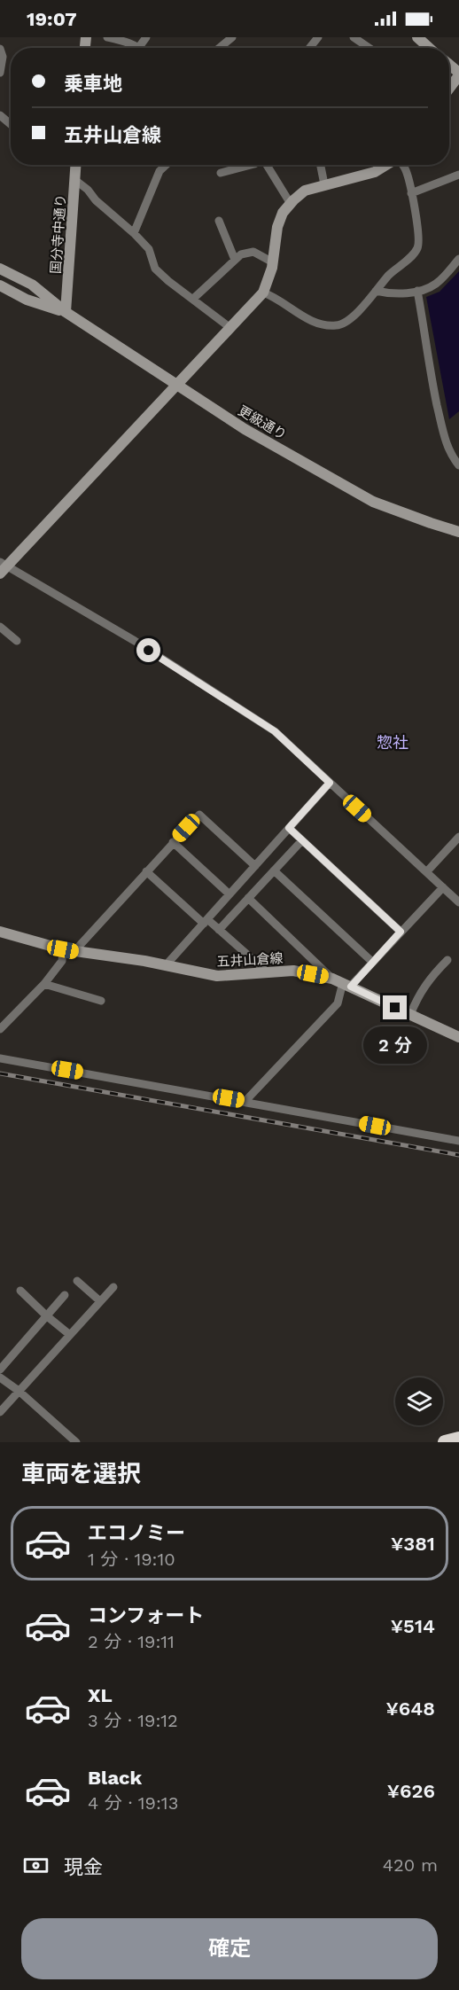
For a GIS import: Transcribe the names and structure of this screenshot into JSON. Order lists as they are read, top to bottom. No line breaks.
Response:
{"streets":{"street":["国分寺中通り","更級通り","五井山倉線"]},"crossings":[["国分寺中通り","更級通り"]],"districts":["惣社"],"page":{"status":"19:07","banner":["乗車地","五井山倉線"],"bubble":"2 分","heading":"車両を選択","list":[{"name":"エコノミー","note":"1 分 · 19:10","value":"¥381"},{"name":"コンフォート","note":"2 分 · 19:11","value":"¥514"},{"name":"XL","note":"3 分 · 19:12","value":"¥648"},{"name":"Black","note":"4 分 · 19:13","value":"¥626"}],"pay":["現金","420 m"],"buttons":"確定"}}
